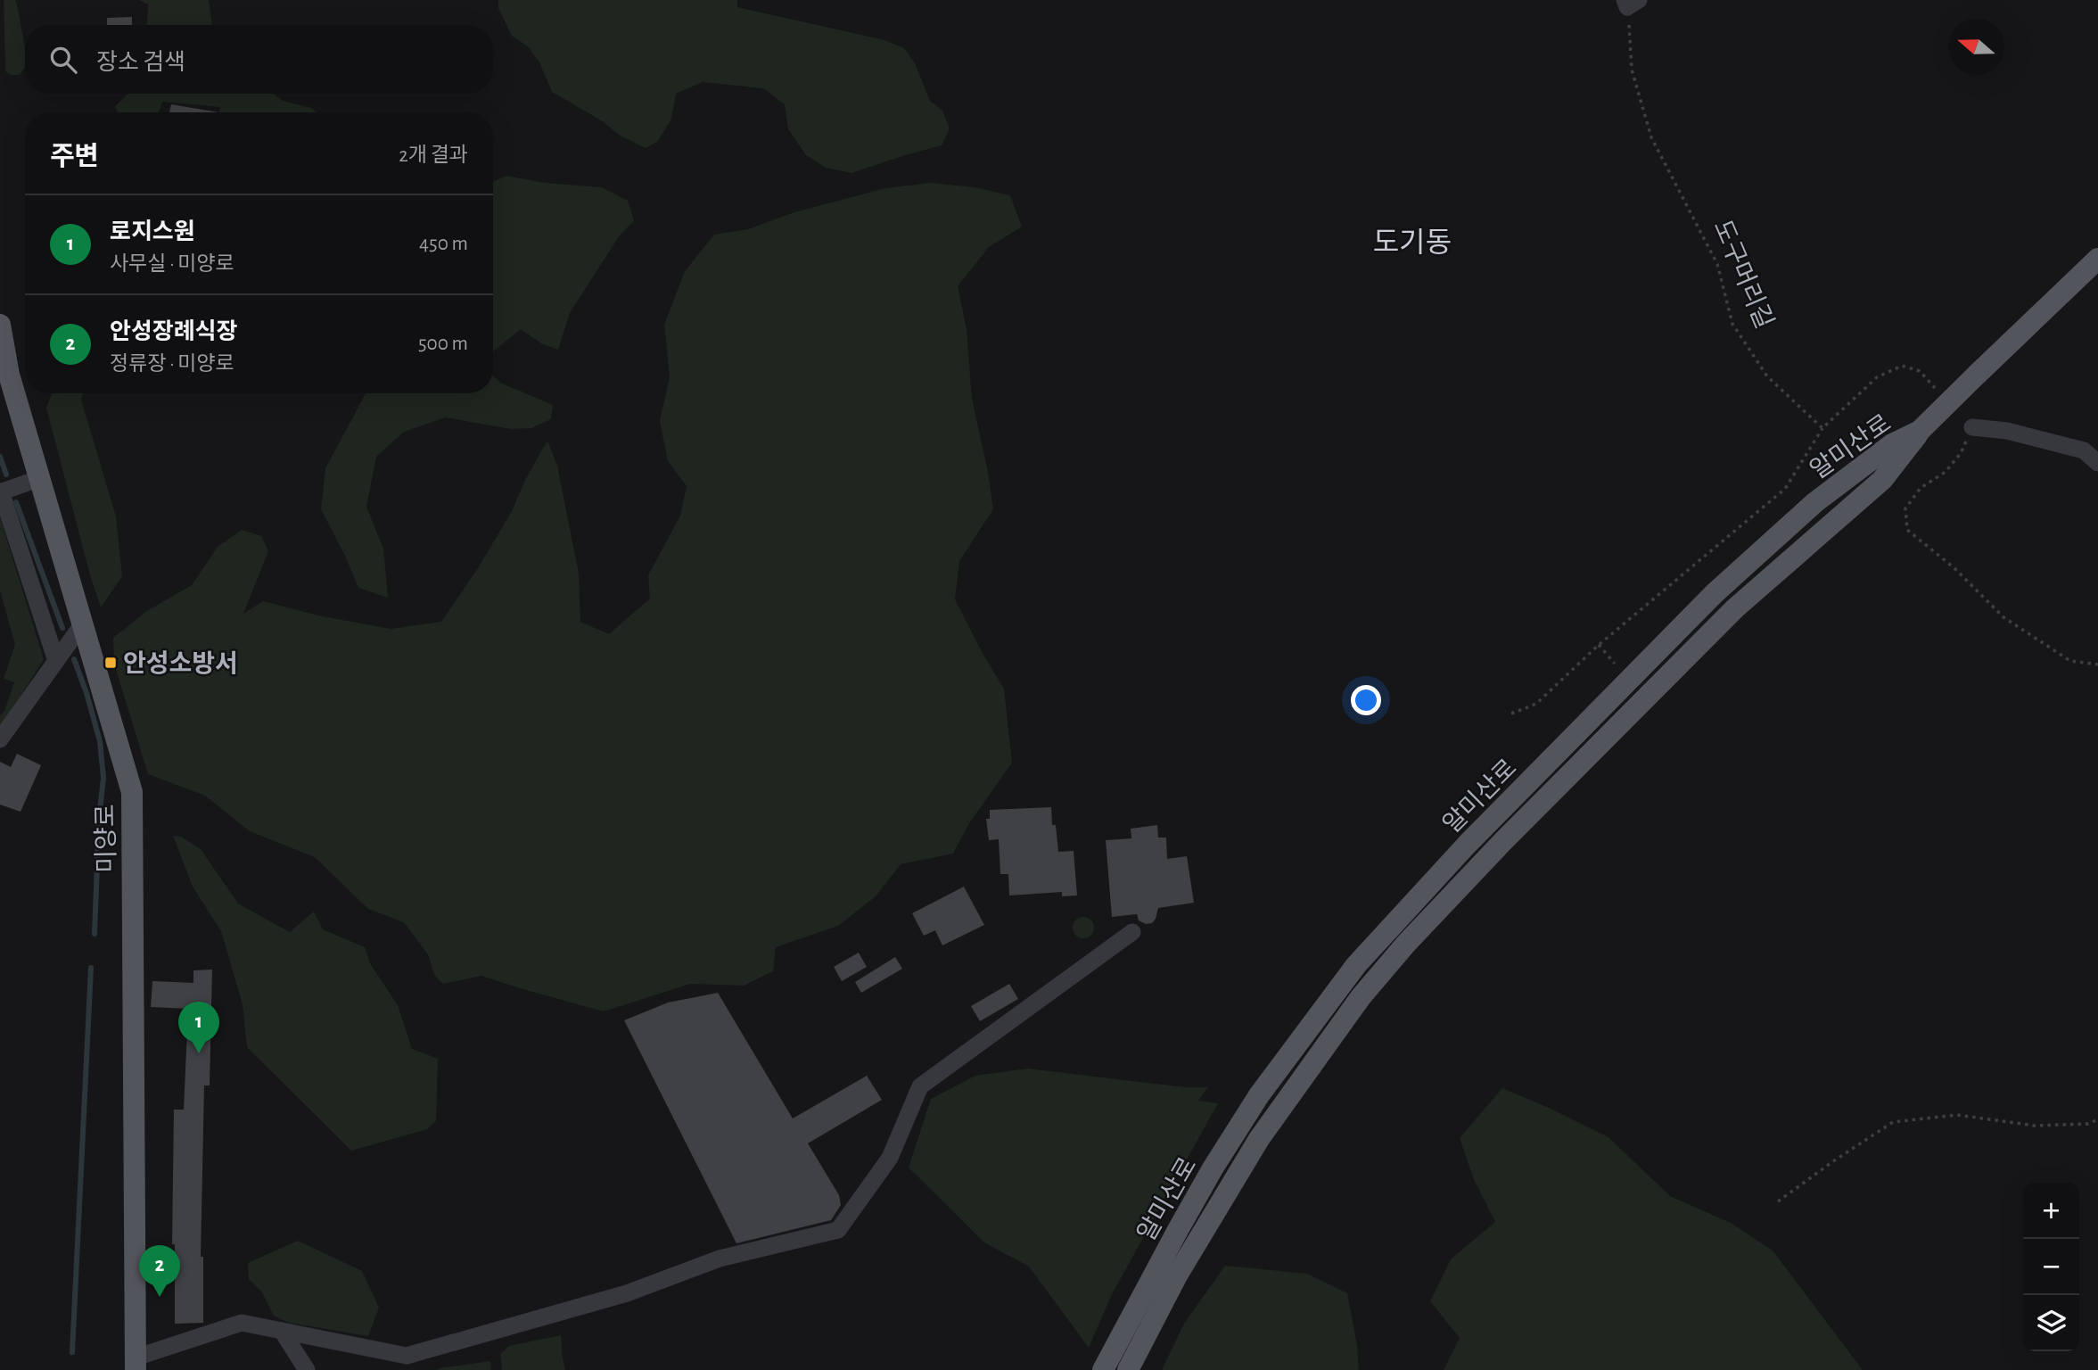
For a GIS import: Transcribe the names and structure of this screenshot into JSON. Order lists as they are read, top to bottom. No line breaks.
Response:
{"streets":{"main road":["알미산로","미양로"],"path":["도구머리길"]},"districts":["도기동"],"places":{"transit":["안성소방서"]},"north":"left","page":{"search":"장소 검색","heading":["주변","2개 결과"],"list":[{"mark":"1","name":"로지스원","note":"사무실 · 미양로","value":"450 m"},{"mark":"2","name":"안성장례식장","note":"정류장 · 미양로","value":"500 m"}],"pins":["1","2"],"map_buttons":["+","−"]}}
